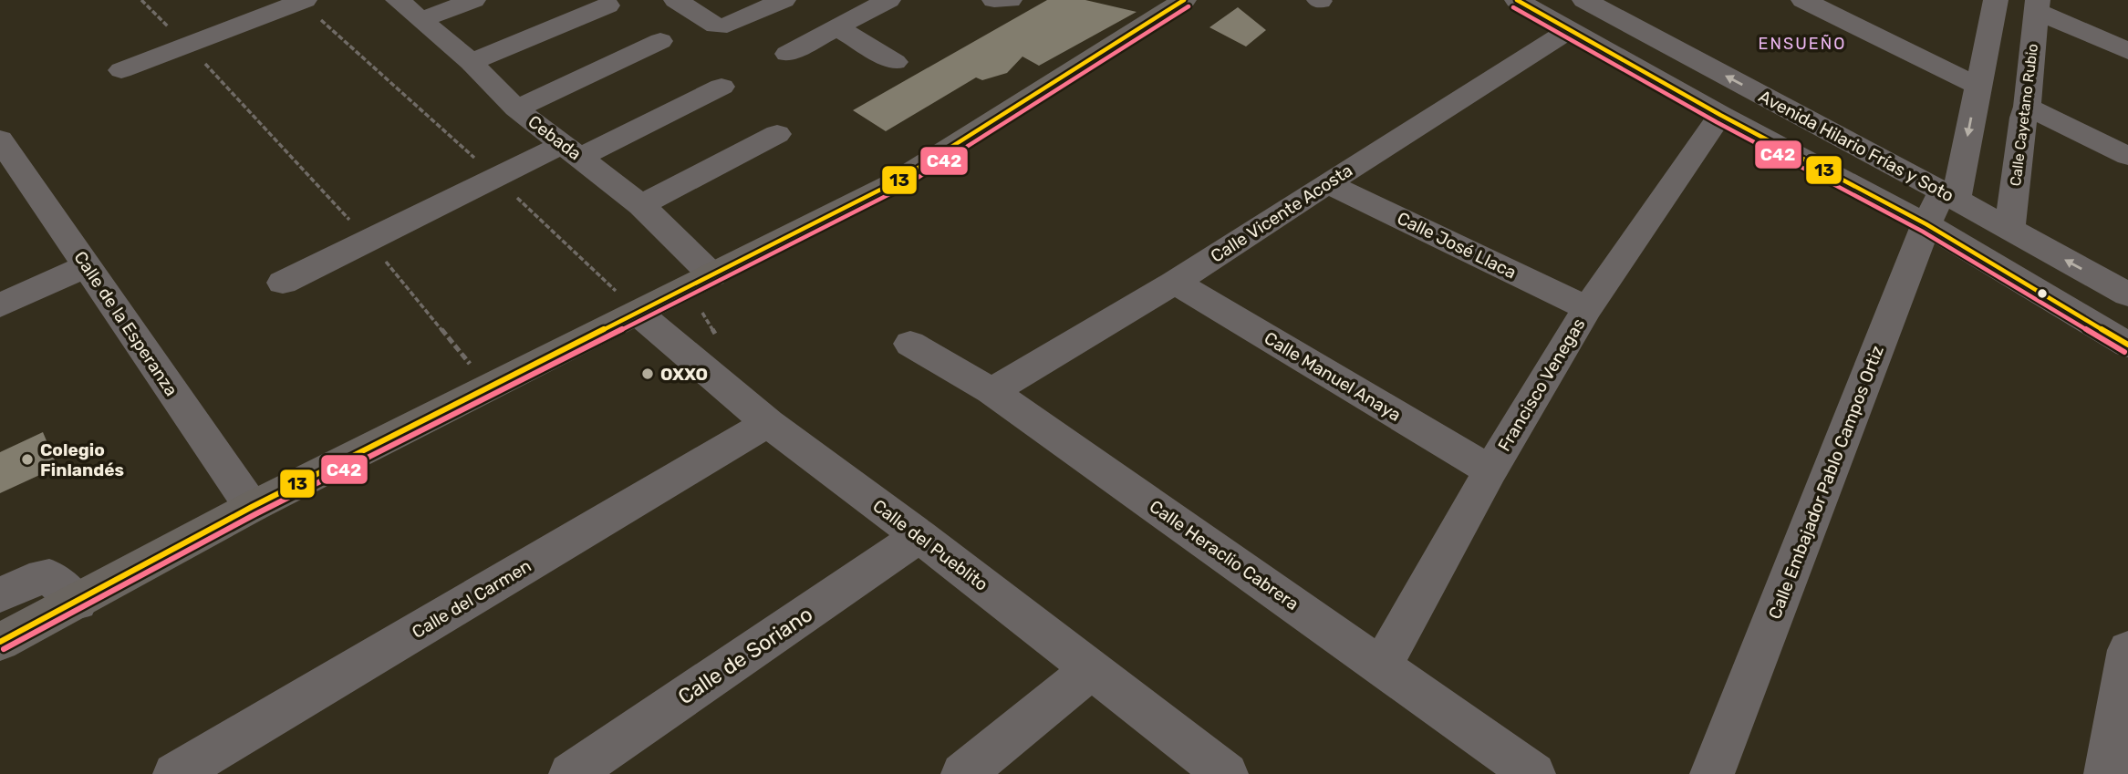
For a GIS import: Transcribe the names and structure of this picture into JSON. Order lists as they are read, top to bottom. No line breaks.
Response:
{"streets":{"street":["Calle Cayetano Rubio","Cebada","Avenida Hilario Frías y Soto","Calle Vicente Acosta","Calle José Llaca","Calle de la Esperanza","Calle Manuel Anaya","Francisco Venegas","Calle Embajador Pablo Campos Ortiz","Calle del Pueblito","Calle Heraclio Cabrera","Calle del Carmen","Calle de Soriano"]},"crossings":[["Calle Cayetano Rubio","Avenida Hilario Frías y Soto"],["Avenida Hilario Frías y Soto","Calle Vicente Acosta"],["Avenida Hilario Frías y Soto","Francisco Venegas"],["Avenida Hilario Frías y Soto","Calle Embajador Pablo Campos Ortiz"],["Calle Vicente Acosta","Calle José Llaca"],["Calle Vicente Acosta","Calle Manuel Anaya"],["Calle Vicente Acosta","Calle Heraclio Cabrera"],["Calle José Llaca","Francisco Venegas"],["Calle Manuel Anaya","Francisco Venegas"],["Francisco Venegas","Calle Heraclio Cabrera"],["Calle del Pueblito","Calle del Carmen"],["Calle del Pueblito","Calle de Soriano"]],"districts":["ENSUEÑO"],"places":["OXXO","Colegio Finlandés"],"lines":["transit line 13","transit line C42"]}
